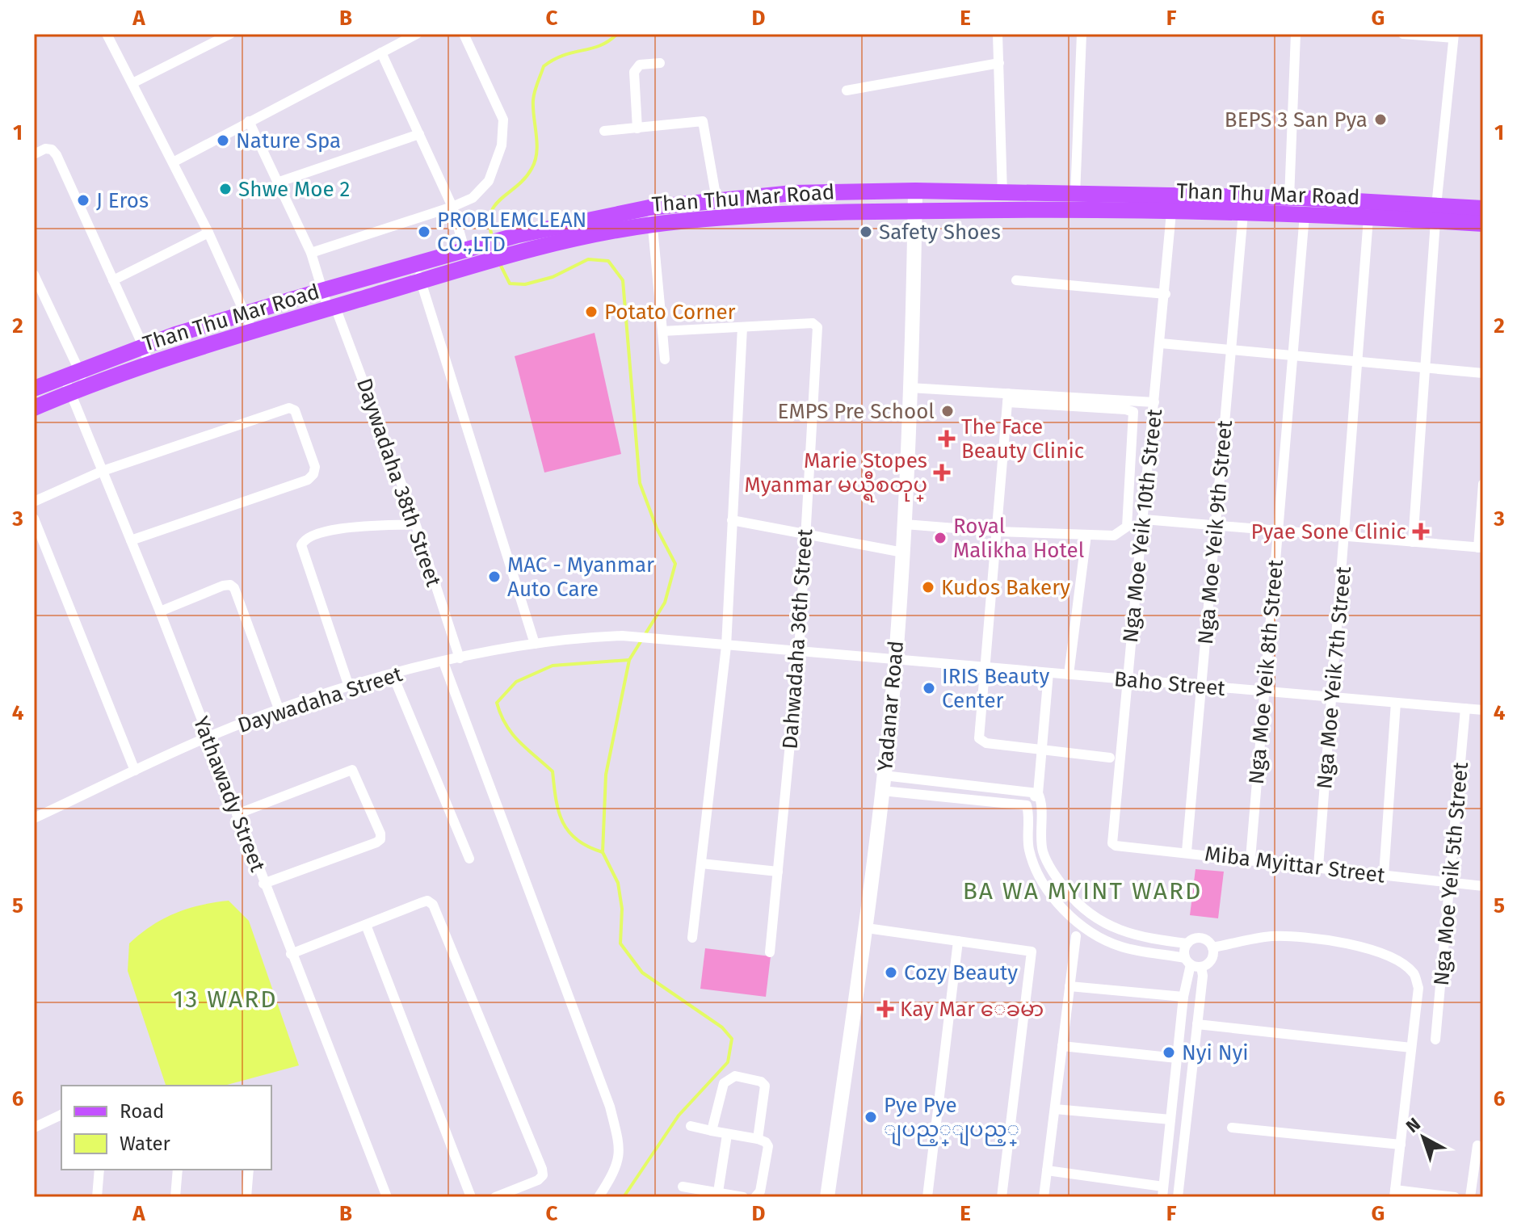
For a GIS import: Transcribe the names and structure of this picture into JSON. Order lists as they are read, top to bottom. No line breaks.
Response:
{"streets":{"main road":["Than Thu Mar Road","Yadanar Road"],"street":["Daywadaha 38th Street","Nga Moe Yeik 10th Street","Nga Moe Yeik 9th Street","Dahwadaha 36th Street","Nga Moe Yeik 8th Street","Nga Moe Yeik 7th Street","Baho Street","Daywadaha Street","Yathawady Street","Miba Myittar Street","Nga Moe Yeik 5th Street"]},"crossings":[["Than Thu Mar Road","Daywadaha 38th Street"],["Than Thu Mar Road","Nga Moe Yeik 10th Street"],["Than Thu Mar Road","Nga Moe Yeik 9th Street"],["Than Thu Mar Road","Nga Moe Yeik 8th Street"],["Than Thu Mar Road","Nga Moe Yeik 7th Street"],["Than Thu Mar Road","Yadanar Road"],["Than Thu Mar Road","Yathawady Street"],["Daywadaha 38th Street","Daywadaha Street"],["Nga Moe Yeik 10th Street","Baho Street"],["Nga Moe Yeik 10th Street","Miba Myittar Street"],["Nga Moe Yeik 9th Street","Baho Street"],["Nga Moe Yeik 9th Street","Miba Myittar Street"],["Nga Moe Yeik 8th Street","Baho Street"],["Nga Moe Yeik 8th Street","Miba Myittar Street"],["Nga Moe Yeik 7th Street","Baho Street"],["Nga Moe Yeik 7th Street","Miba Myittar Street"],["Baho Street","Yadanar Road"],["Baho Street","Nga Moe Yeik 5th Street"],["Daywadaha Street","Yathawady Street"],["Miba Myittar Street","Nga Moe Yeik 5th Street"]],"districts":["BA WA MYINT WARD","13 WARD"],"places":{"other":["BEPS 3 San Pya","Nature Spa","Shwe Moe 2","J Eros","PROBLEMCLEAN CO.,LTD","Safety Shoes","Potato Corner","EMPS Pre School","Royal Malikha Hotel","MAC - Myanmar Auto Care","Kudos Bakery","IRIS Beauty Center","Cozy Beauty","Nyi Nyi","Pye Pye ျပည့္ျပည့္"],"health":["The Face Beauty Clinic","Marie Stopes Myanmar မယ္ရီစတုပ္","Pyae Sone Clinic","Kay Mar ေခမာ"]},"legend":["Road","Water"],"north":"top left","grid":{"columns":["A","B","C","D","E","F","G"],"rows":["1","2","3","4","5","6"]}}
